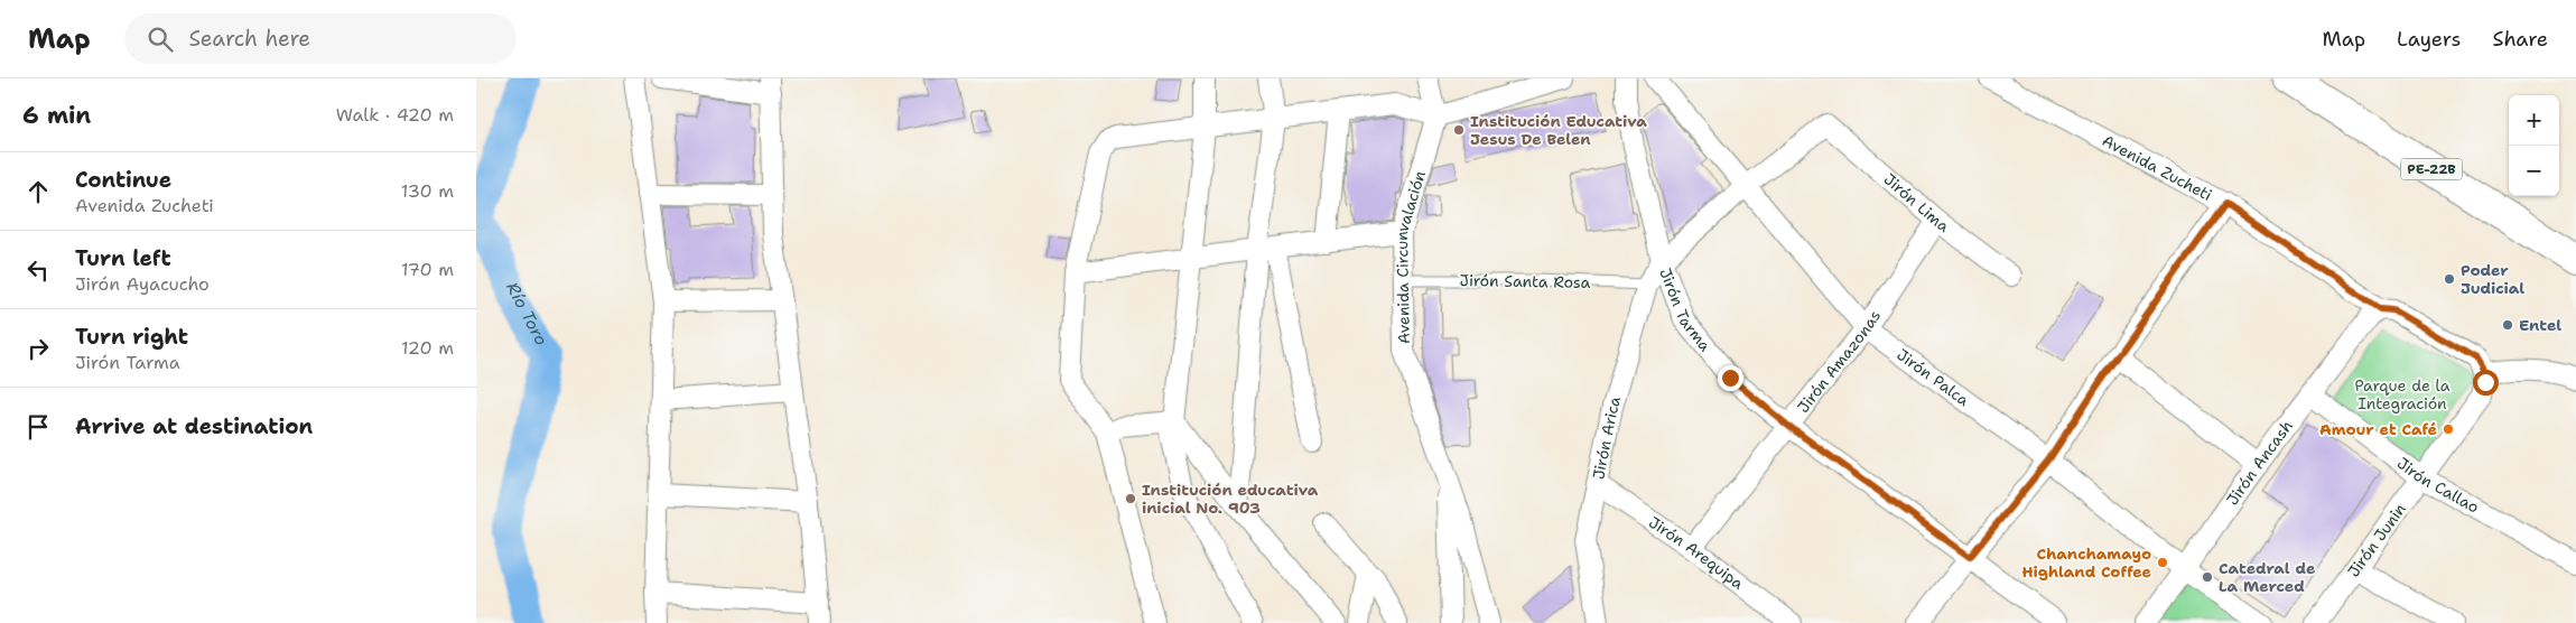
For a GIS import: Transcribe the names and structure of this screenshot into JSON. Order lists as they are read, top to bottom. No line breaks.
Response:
{"streets":{"highway":["PE-22B"],"street":["Avenida Zucheti","Jirón Lima","Avenida Circunvalación","Jirón Tarma","Jirón Amazonas","Jirón Palca","Jirón Arica","Jirón Ancash","Jirón Callao","Jirón Junin","Jirón Arequipa"],"lane":["Jirón Santa Rosa"]},"crossings":[["Avenida Zucheti","Jirón Ancash"],["Avenida Zucheti","Jirón Junin"],["Jirón Lima","Jirón Amazonas"],["Jirón Lima","Jirón Arica"],["Avenida Circunvalación","Jirón Santa Rosa"],["Jirón Santa Rosa","Jirón Arica"],["Jirón Tarma","Jirón Amazonas"],["Jirón Tarma","Jirón Arica"],["Jirón Amazonas","Jirón Palca"],["Jirón Amazonas","Jirón Arequipa"],["Jirón Palca","Jirón Arica"],["Jirón Palca","Jirón Ancash"],["Jirón Arica","Jirón Arequipa"],["Jirón Ancash","Jirón Callao"],["Jirón Callao","Jirón Junin"]],"water":["Río Toro"],"parks":["Parque de la Integración"],"places":["Institución Educativa Jesus De Belen","Poder Judicial","Entel","Amour et Café","Institución educativa inicial No. 903","Chanchamayo Highland Coffee","Catedral de La Merced"],"page":{"header":"Map","search":"Search here","nav":["Map","Layers","Share"],"heading":["6 min","Walk · 420 m"],"map_buttons":["+","−"],"list":[["Continue","Avenida Zucheti","130 m"],["Turn left","Jirón Ayacucho","170 m"],["Turn right","Jirón Tarma","120 m"],"Arrive at destination"]}}
